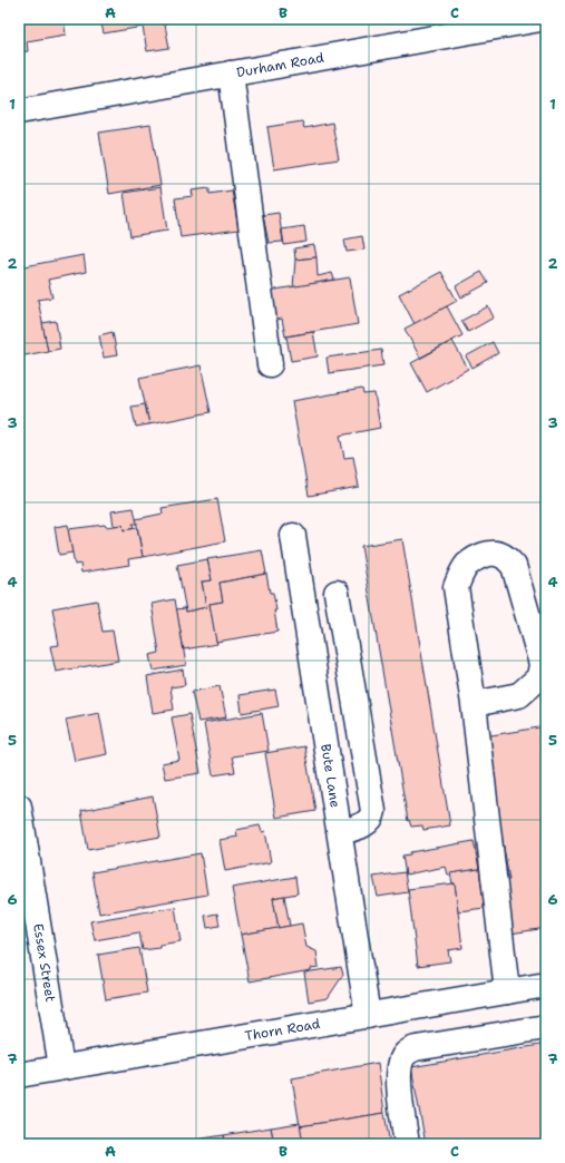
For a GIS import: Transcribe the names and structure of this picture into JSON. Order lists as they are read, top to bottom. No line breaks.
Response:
{"streets":{"street":["Durham Road","Bute Lane","Essex Street","Thorn Road"]},"crossings":[["Bute Lane","Thorn Road"],["Essex Street","Thorn Road"]],"grid":{"columns":["A","B","C"],"rows":["1","2","3","4","5","6","7"]}}
